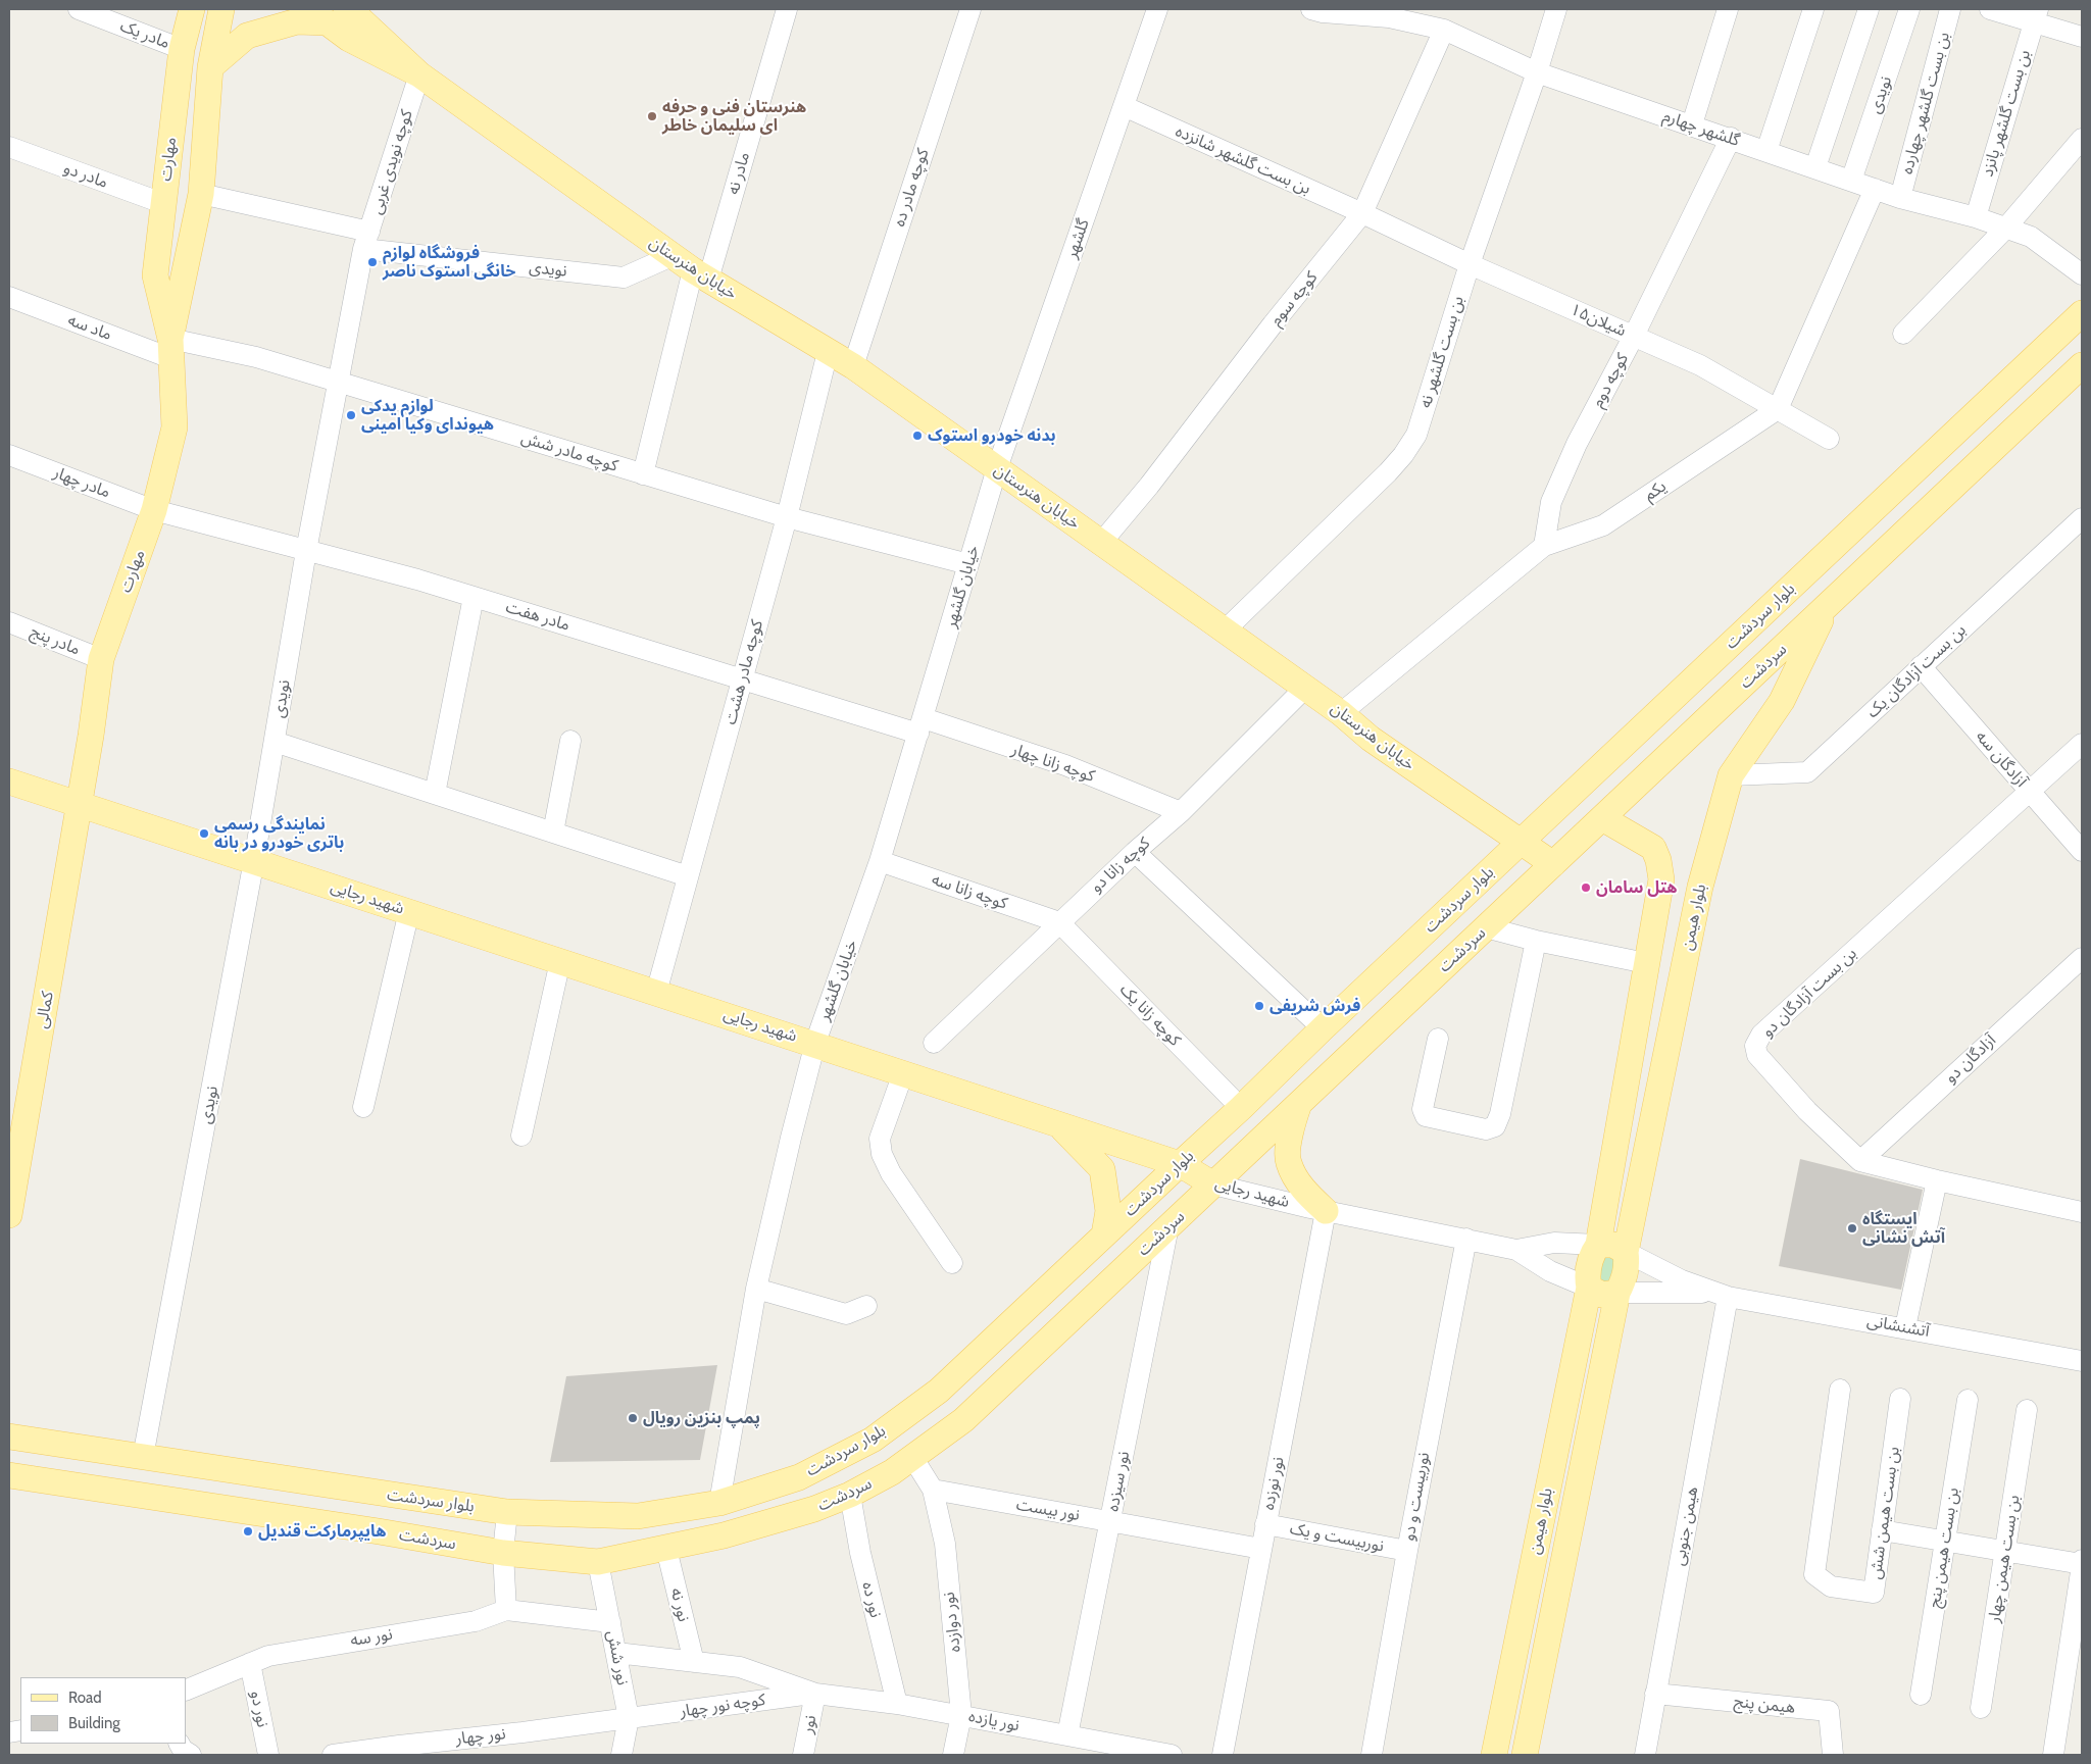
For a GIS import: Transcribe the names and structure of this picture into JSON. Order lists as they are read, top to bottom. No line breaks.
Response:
{"streets":{"main road":["مهارت","خیابان هنرستان","بلوار سردشت","سردشت","شهید رجایی","بلوار هیمن","کمالی"],"street":["مادر یک","نویدی","بن بست گلشهر چهارده","بن بست گلشهر پانزد","گلشهر چهارم","بن بست گلشهر شانزده","کوچه نویدی غربی","مادر نه","مادر دو","کوچه مادر ده","گلشهر","کوچه سوم","شیلان۱۵","ماد سه","بن بست گلشهر نه","کوچه دوم","کوچه مادر شش","مادر چهار","یکم","خیابان گلشهر","مادر هفت","مادر پنج","بن بست آزادگان یک","کوچه مادر هشت","آزادگان سه","کوچه زانا چهار","کوچه زانا دو","کوچه زانا سه","بن بست آزادگان دو","کوچه زانا یک","آزادگان دو","آتشنشانی","نور سیزده","نور نوزده","نوربیست و دو","نور بیست","بن بست هیمن شش","هیمن جنوبی","نوربیست و یک","بن بست هیمن پنج","بن بست هیمن چهار","نور ده","نور نه","نور دوازده","نور سه","نور شش","هیمن پنج","کوچه نور چهار","نور دو","نور یازده","نور","نور چهار"]},"crossings":[["مادر یک","مهارت"],["نویدی","گلشهر چهارم"],["نویدی","کوچه نویدی غربی"],["نویدی","خیابان هنرستان"],["نویدی","کوچه مادر شش"],["نویدی","مادر هفت"],["نویدی","بلوار سردشت"],["نویدی","شهید رجایی"],["بن بست گلشهر چهارده","گلشهر چهارم"],["بن بست گلشهر پانزد","گلشهر چهارم"],["گلشهر چهارم","کوچه سوم"],["گلشهر چهارم","بن بست گلشهر نه"],["گلشهر چهارم","کوچه دوم"],["مهارت","مادر دو"],["مهارت","ماد سه"],["مهارت","کوچه مادر شش"],["مهارت","مادر چهار"],["مهارت","مادر هفت"],["مهارت","مادر پنج"],["مهارت","شهید رجایی"],["مهارت","کمالی"],["بن بست گلشهر شانزده","گلشهر"],["بن بست گلشهر شانزده","کوچه سوم"],["بن بست گلشهر شانزده","شیلان۱۵"],["کوچه نویدی غربی","خیابان هنرستان"],["مادر نه","خیابان هنرستان"],["مادر نه","کوچه مادر شش"],["کوچه مادر ده","خیابان هنرستان"],["گلشهر","خیابان هنرستان"],["گلشهر","خیابان گلشهر"],["خیابان هنرستان","کوچه سوم"],["خیابان هنرستان","بن بست گلشهر نه"],["خیابان هنرستان","یکم"],["خیابان هنرستان","خیابان گلشهر"],["خیابان هنرستان","بلوار سردشت"],["خیابان هنرستان","سردشت"],["خیابان هنرستان","کوچه مادر هشت"],["خیابان هنرستان","کوچه زانا دو"],["کوچه سوم","شیلان۱۵"],["شیلان۱۵","بن بست گلشهر نه"],["شیلان۱۵","کوچه دوم"],["شیلان۱۵","یکم"],["ماد سه","کوچه مادر شش"],["کوچه دوم","یکم"],["کوچه مادر شش","خیابان گلشهر"],["کوچه مادر شش","کوچه مادر هشت"],["مادر چهار","مادر هفت"],["خیابان گلشهر","مادر هفت"],["خیابان گلشهر","بلوار سردشت"],["خیابان گلشهر","کوچه زانا چهار"],["خیابان گلشهر","کوچه زانا سه"],["خیابان گلشهر","شهید رجایی"],["مادر هفت","کوچه مادر هشت"],["مادر هفت","کوچه زانا چهار"],["بلوار سردشت","شهید رجایی"],["بلوار سردشت","کوچه زانا یک"],["سردشت","شهید رجایی"],["سردشت","بلوار هیمن"],["سردشت","نور سیزده"],["سردشت","نور ده"],["سردشت","نور نه"],["سردشت","نور شش"],["بن بست آزادگان یک","آزادگان سه"],["بن بست آزادگان یک","بلوار هیمن"],["کوچه مادر هشت","شهید رجایی"],["آزادگان سه","بن بست آزادگان دو"],["کوچه زانا چهار","کوچه زانا دو"],["کوچه زانا دو","کوچه زانا سه"],["کوچه زانا دو","کوچه زانا یک"],["کوچه زانا سه","کوچه زانا یک"],["شهید رجایی","بلوار هیمن"],["شهید رجایی","کمالی"],["شهید رجایی","آتشنشانی"],["شهید رجایی","نور نوزده"],["شهید رجایی","نوربیست و دو"],["بلوار هیمن","آتشنشانی"],["بن بست آزادگان دو","آزادگان دو"],["آتشنشانی","هیمن جنوبی"],["نور سیزده","نور بیست"],["نور سیزده","نور یازده"],["نور نوزده","نور بیست"],["نور نوزده","نوربیست و یک"],["نوربیست و دو","نوربیست و یک"],["نور بیست","نور دوازده"],["هیمن جنوبی","هیمن پنج"],["نور ده","نور یازده"],["نور دوازده","نور یازده"],["نور سه","نور دو"],["نور شش","کوچه نور چهار"],["نور شش","نور چهار"],["کوچه نور چهار","نور یازده"],["کوچه نور چهار","نور"],["کوچه نور چهار","نور چهار"],["نور یازده","نور"]],"places":["هنرستان فنی و حرفه ای سلیمان خاطر","فروشگاه لوازم خانگى استوک ناصر","لوازم یدکى هیونداى وکیا امینى","بدنه خودرو استوک","نمایندگی رسمی باتری خودرو در بانه","هتل سامان","فرش شریفی","ایستگاه آتش نشانی","پمپ بنزین رویال","هایپرمارکت قندیل"],"legend":["Road","Building"]}
